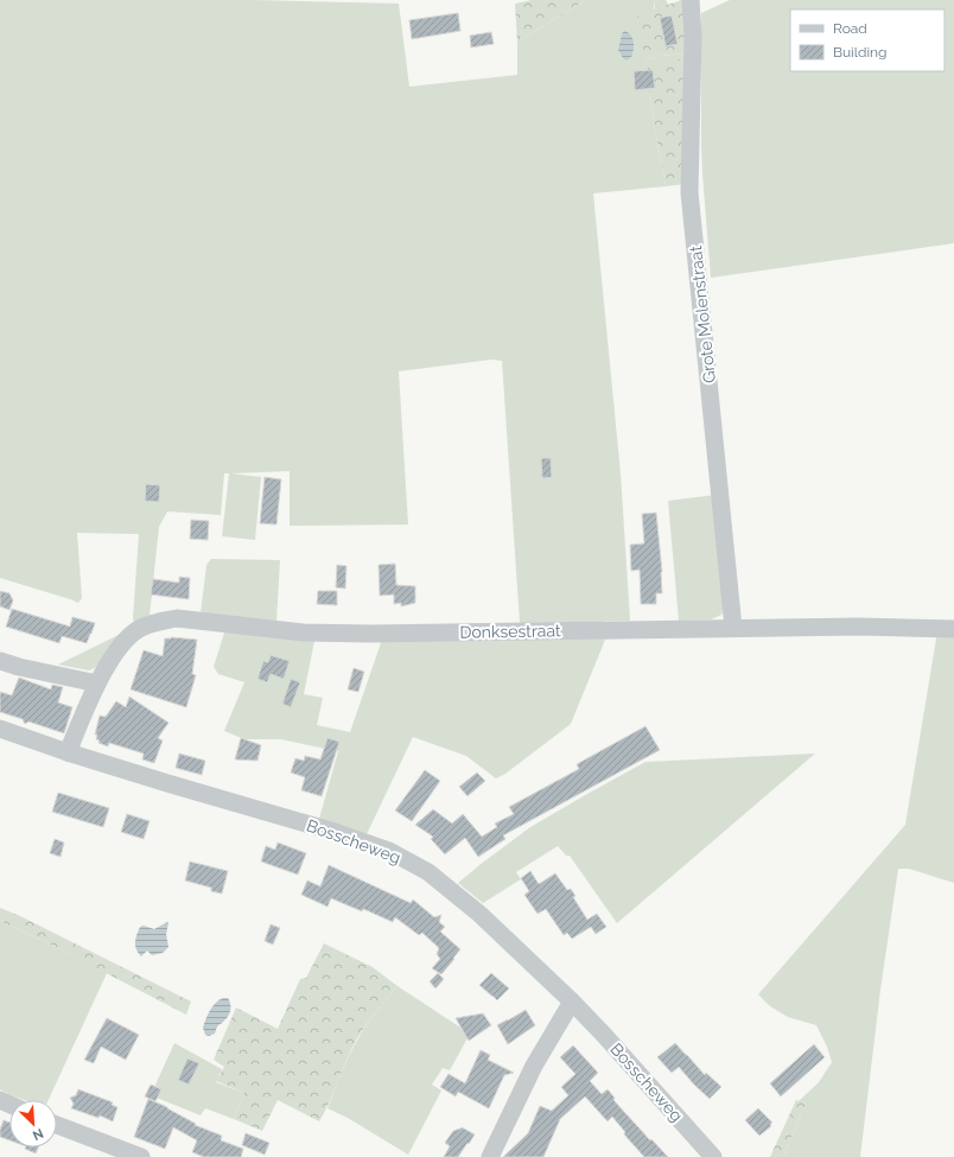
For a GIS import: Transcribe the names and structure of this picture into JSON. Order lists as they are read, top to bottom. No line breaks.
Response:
{"streets":{"street":["Grote Molenstraat","Donksestraat","Bosscheweg"]},"crossings":[["Grote Molenstraat","Donksestraat"],["Donksestraat","Bosscheweg"]],"legend":["Road","Building"],"north":"bottom right"}
